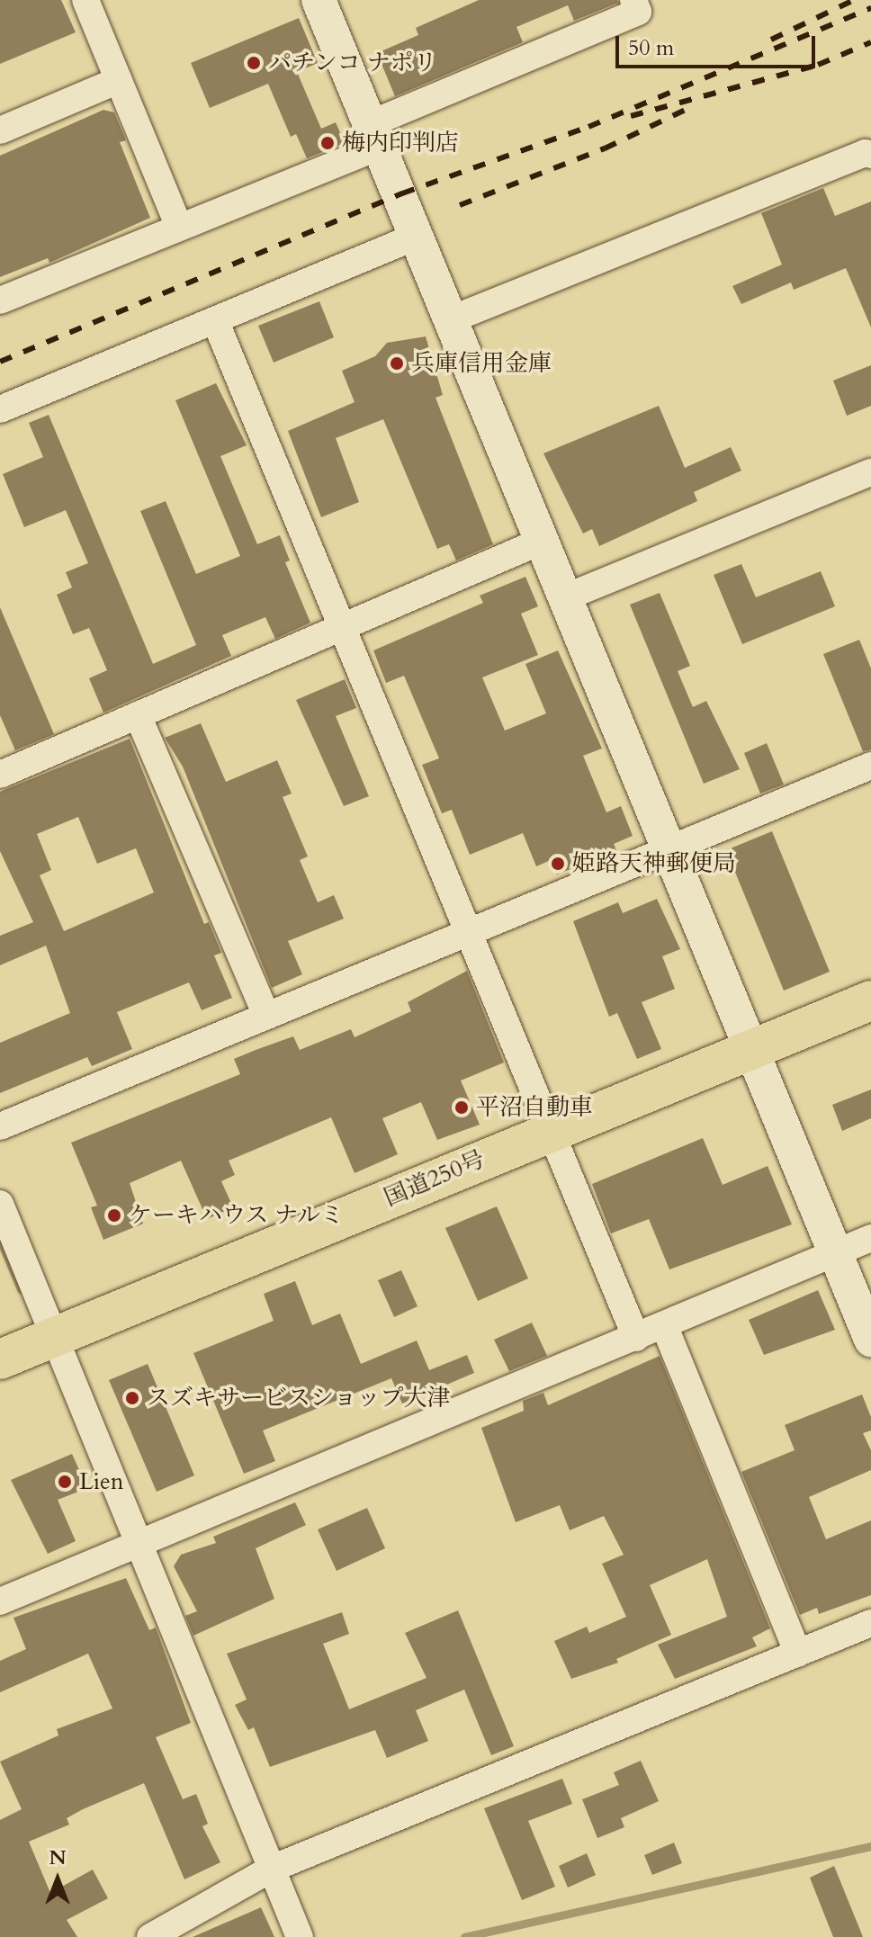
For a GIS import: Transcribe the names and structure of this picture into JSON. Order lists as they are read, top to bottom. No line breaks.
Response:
{"streets":{"highway":["国道250号"]},"places":["パチンコ ナポリ","梅内印判店","兵庫信用金庫","姫路天神郵便局","平沼自動車","ケーキハウス ナルミ","スズキサービスショップ大津","Lien"],"scale_bar":"50 m","north":"top"}
